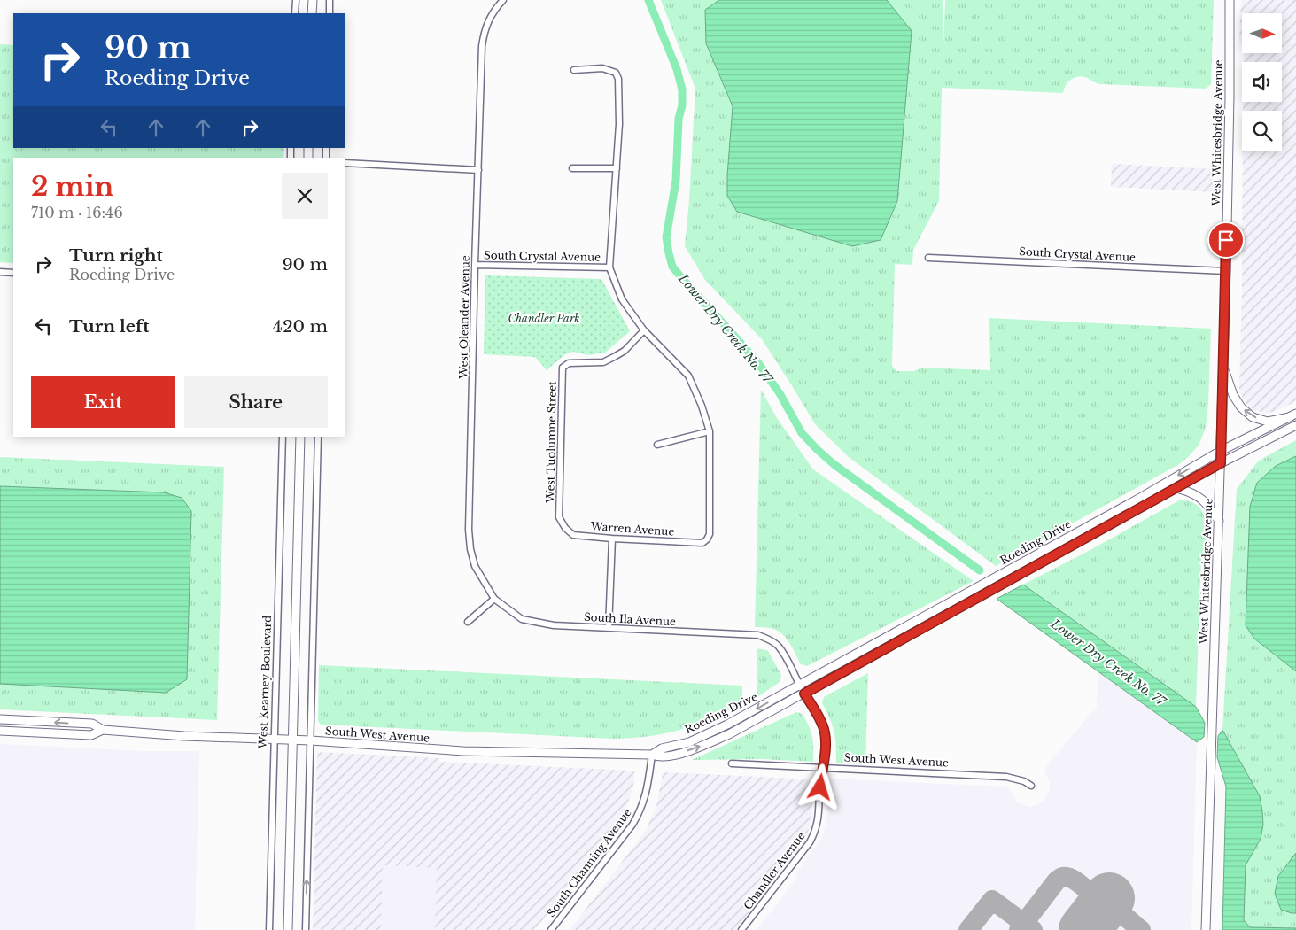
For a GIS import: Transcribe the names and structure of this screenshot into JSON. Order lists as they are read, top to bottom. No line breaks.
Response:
{"streets":{"street":["West Whitesbridge Avenue","South Crystal Avenue","West Oleander Avenue","West Tuolumne Street","Warren Avenue","Roeding Drive","South Ila Avenue","West Kearney Boulevard","South West Avenue","South Channing Avenue","Chandler Avenue"]},"crossings":[["West Whitesbridge Avenue","South Crystal Avenue"],["West Whitesbridge Avenue","Roeding Drive"],["South Crystal Avenue","West Oleander Avenue"],["West Oleander Avenue","South Ila Avenue"],["West Tuolumne Street","Warren Avenue"],["Roeding Drive","South West Avenue"],["Roeding Drive","South Channing Avenue"],["Roeding Drive","Chandler Avenue"],["South Ila Avenue","Chandler Avenue"],["West Kearney Boulevard","South West Avenue"],["South West Avenue","South Channing Avenue"],["South West Avenue","Chandler Avenue"]],"water":["Lower Dry Creek No. 77"],"parks":["Chandler Park"],"north":"right","page":{"turn":["90 m","Roeding Drive"],"heading":["2 min","710 m · 16:46"],"list":[{"name":"Turn right","note":"Roeding Drive","value":"90 m"},{"name":"Turn left","value":"420 m"}],"buttons":["Exit","Share"]}}
